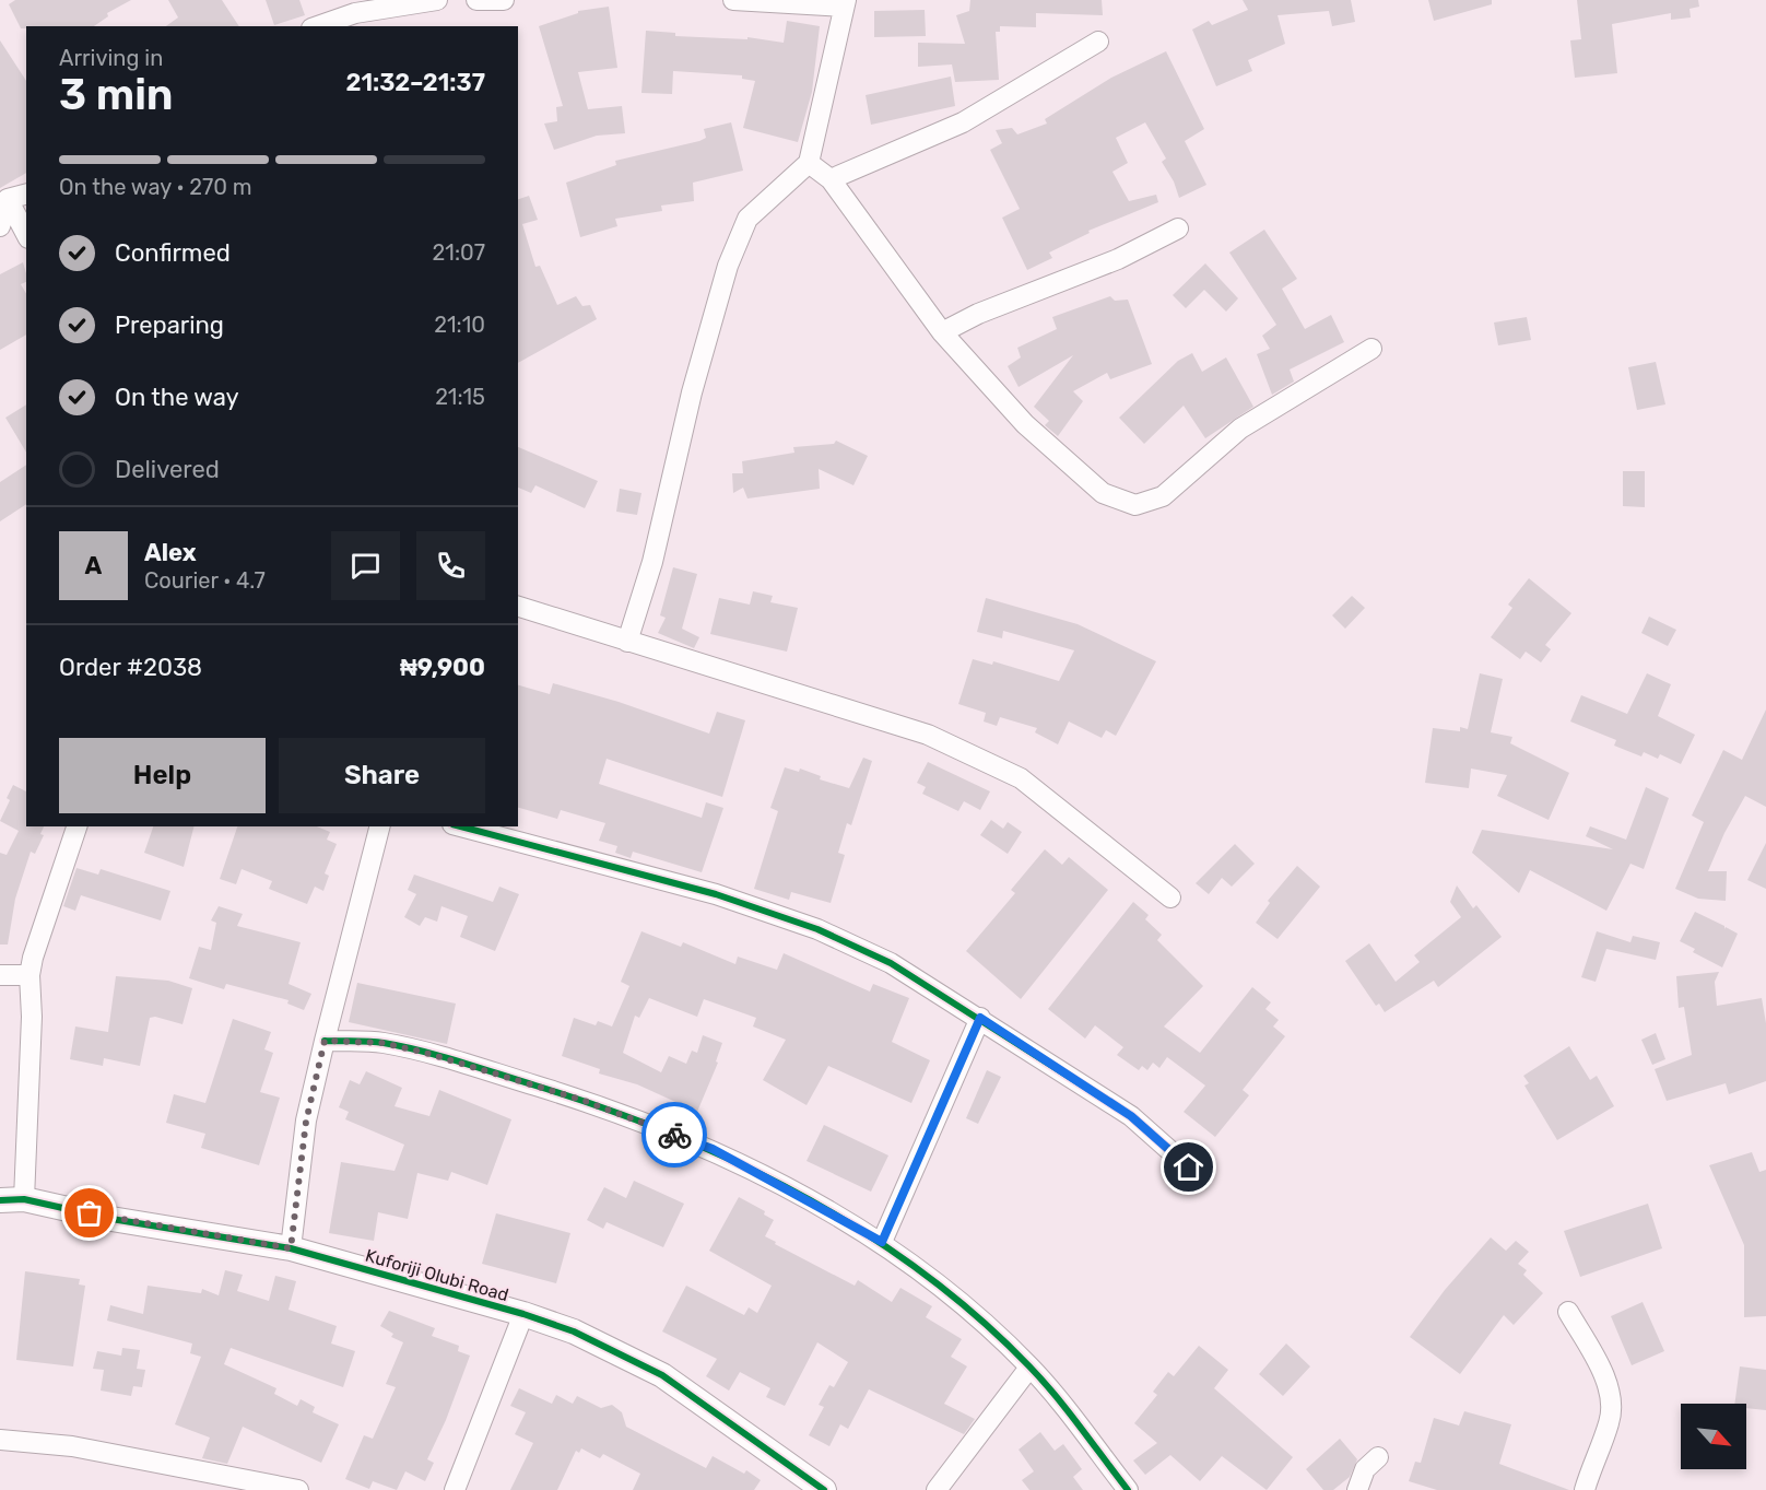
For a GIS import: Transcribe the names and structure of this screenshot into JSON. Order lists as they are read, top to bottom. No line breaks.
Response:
{"streets":{"street":["Kuforiji Olubi Road"]},"north":"bottom right","page":{"heading":["3 min","Arriving in","21:32–21:37"],"panel":["Alex","Courier · 4.7","Order #2038","₦9,900"],"bar":"On the way · 270 m","list":[["Confirmed","21:07"],["Preparing","21:10"],["On the way","21:15"],"Delivered"],"round":"A","buttons":["Help","Share"]}}
